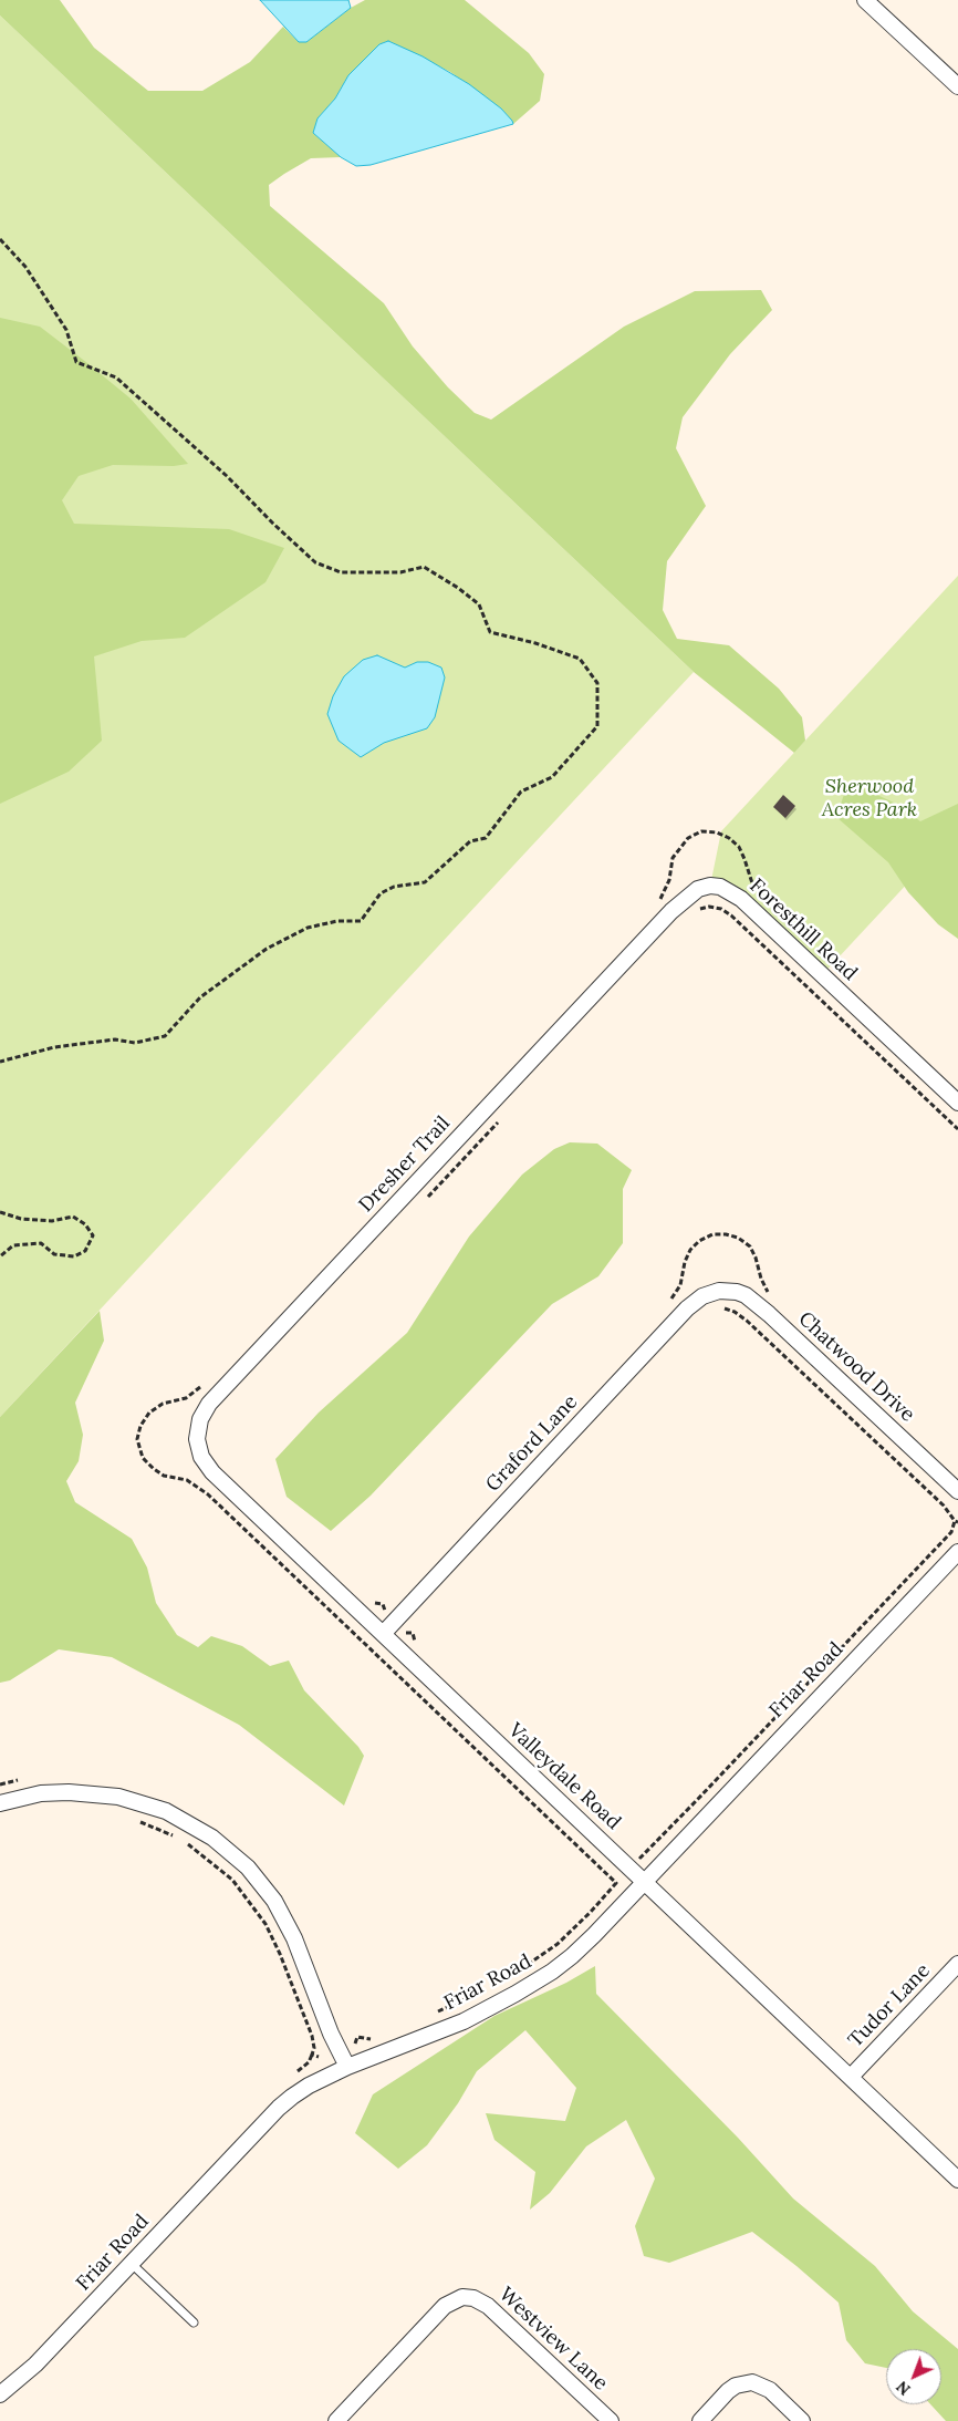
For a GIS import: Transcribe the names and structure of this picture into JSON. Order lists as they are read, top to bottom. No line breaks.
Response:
{"streets":{"street":["Foresthill Road","Dresher Trail","Chatwood Drive","Graford Lane","Friar Road","Valleydale Road","Tudor Lane","Westview Lane"]},"crossings":[["Foresthill Road","Dresher Trail"],["Dresher Trail","Valleydale Road"],["Chatwood Drive","Graford Lane"],["Graford Lane","Valleydale Road"],["Friar Road","Valleydale Road"],["Valleydale Road","Tudor Lane"]],"parks":["Sherwood Acres Park"],"north":"bottom left"}
